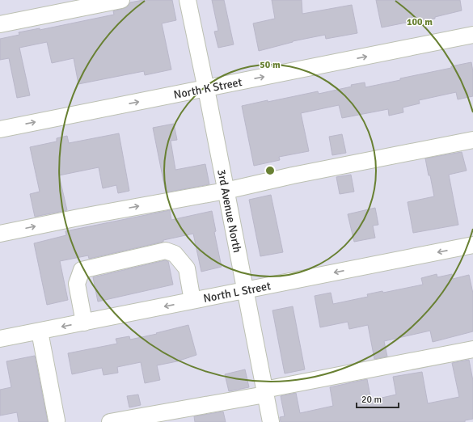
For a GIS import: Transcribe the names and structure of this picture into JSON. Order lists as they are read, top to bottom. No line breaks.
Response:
{"streets":{"street":["North K Street","3rd Avenue North","North L Street"]},"crossings":[["North K Street","3rd Avenue North"],["3rd Avenue North","North L Street"]],"scale_bar":"20 m","rings":["100 m","50 m"]}
